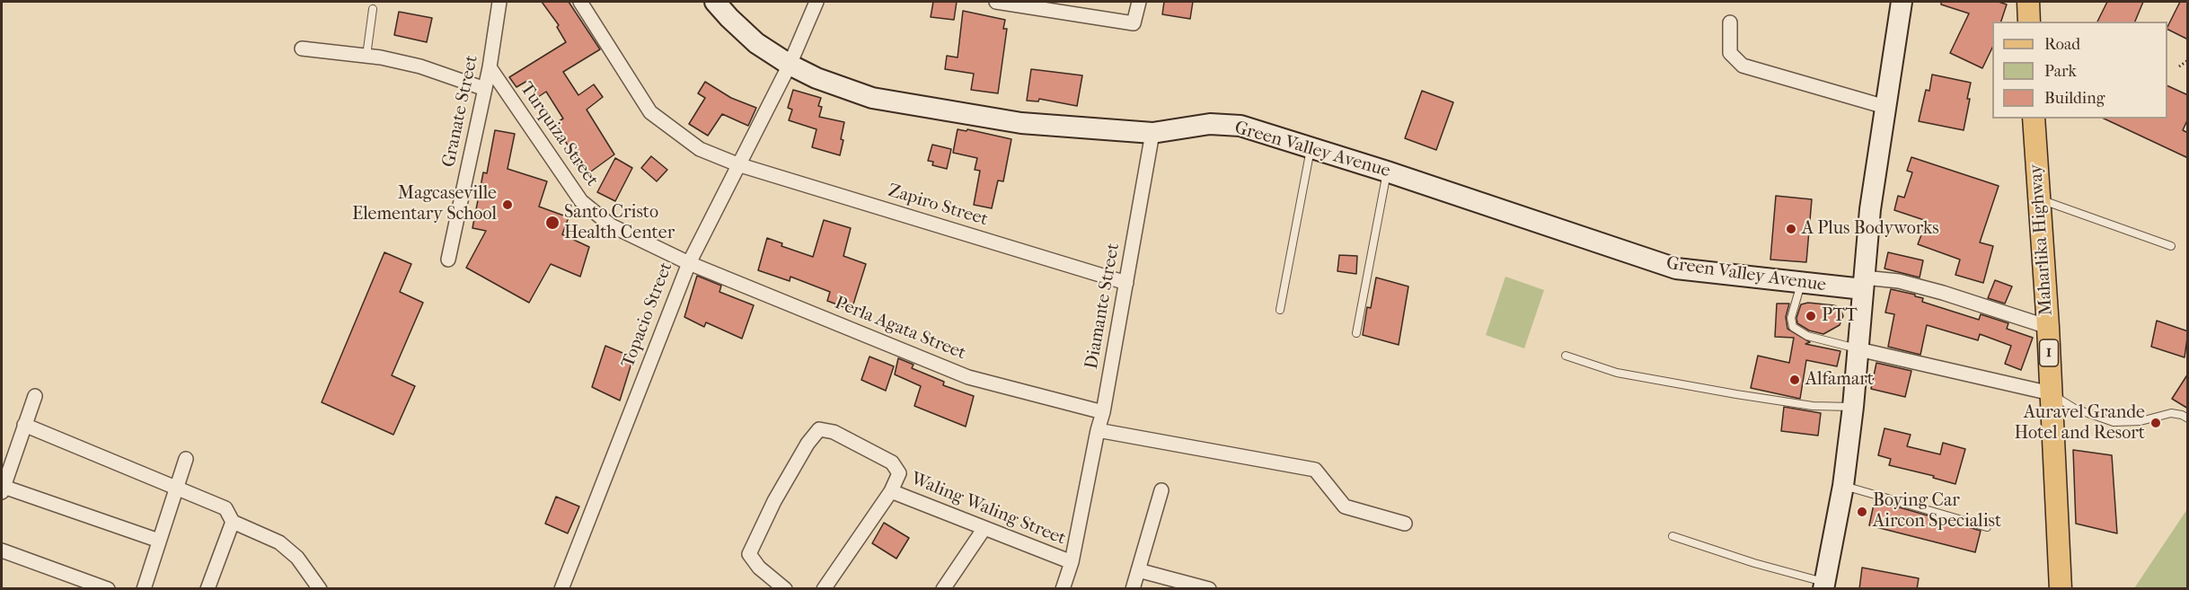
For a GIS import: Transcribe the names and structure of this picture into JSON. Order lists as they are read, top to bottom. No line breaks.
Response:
{"streets":{"main road":["Maharlika Highway","1"],"street":["Granate Street","Turquiza Street","Green Valley Avenue","Zapiro Street","Diamante Street","Topacio Street","Perla Agata Street","Waling Waling Street"]},"crossings":[["Granate Street","Turquiza Street"],["Turquiza Street","Topacio Street"],["Turquiza Street","Perla Agata Street"],["Green Valley Avenue","Diamante Street"],["Green Valley Avenue","Topacio Street"],["Zapiro Street","Diamante Street"],["Zapiro Street","Topacio Street"],["Diamante Street","Perla Agata Street"],["Diamante Street","Waling Waling Street"],["Topacio Street","Perla Agata Street"]],"places":["Magcaseville Elementary School","Santo Cristo Health Center","A Plus Bodyworks","PTT","Alfamart","Auravel Grande Hotel and Resort","Boying Car Aircon Specialist"],"legend":["Road","Park","Building"]}
